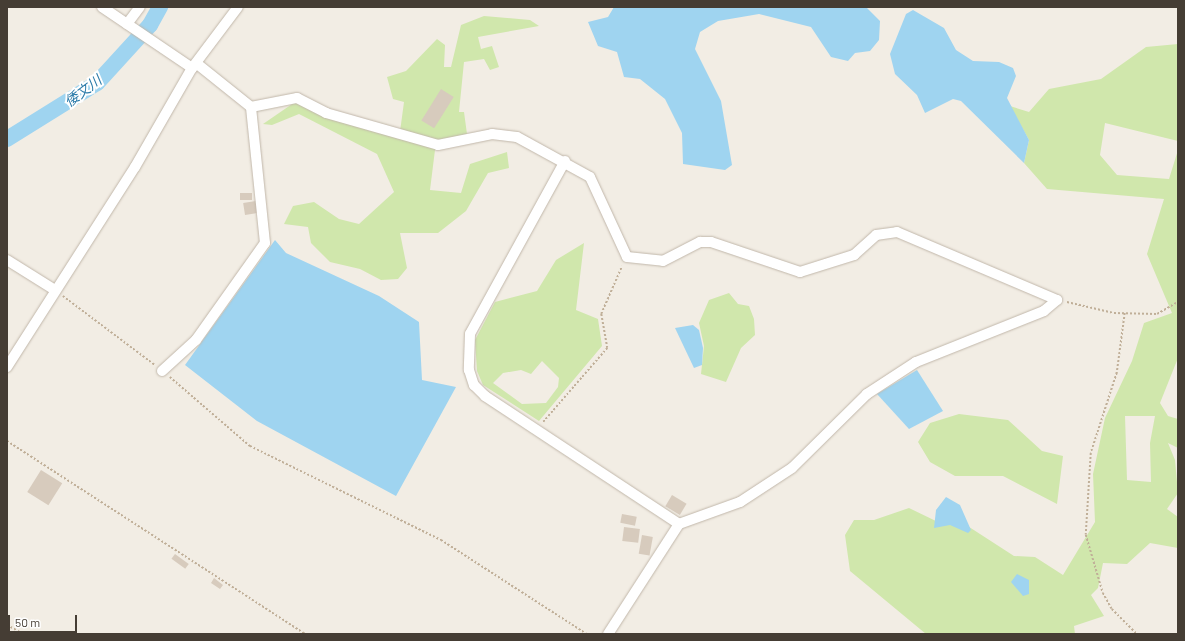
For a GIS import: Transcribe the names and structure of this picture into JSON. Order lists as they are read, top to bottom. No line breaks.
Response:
{"water":["倭文川"],"scale_bar":"50 m"}
